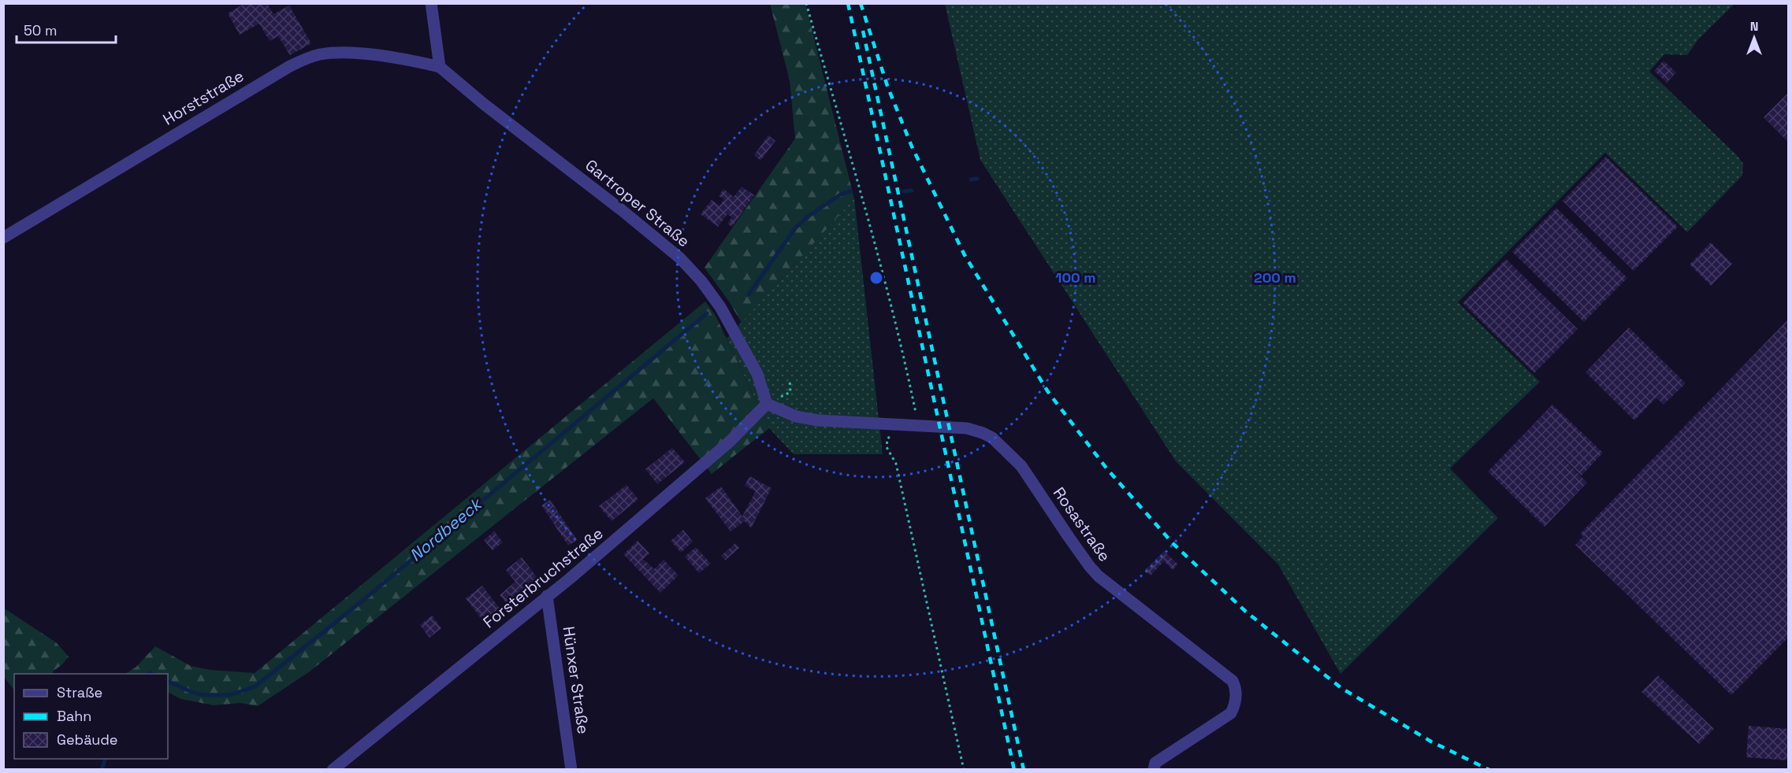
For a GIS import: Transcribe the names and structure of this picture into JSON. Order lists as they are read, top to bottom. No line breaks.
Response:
{"streets":{"street":["Horststraße","Gartroper Straße","Rosastraße","Forsterbruchstraße","Hünxer Straße"]},"crossings":[["Horststraße","Gartroper Straße"],["Gartroper Straße","Rosastraße"],["Gartroper Straße","Forsterbruchstraße"],["Rosastraße","Forsterbruchstraße"],["Forsterbruchstraße","Hünxer Straße"]],"water":["Nordbeeck"],"legend":["Straße","Bahn","Gebäude"],"scale_bar":"50 m","north":"top","rings":["100 m","200 m"]}
